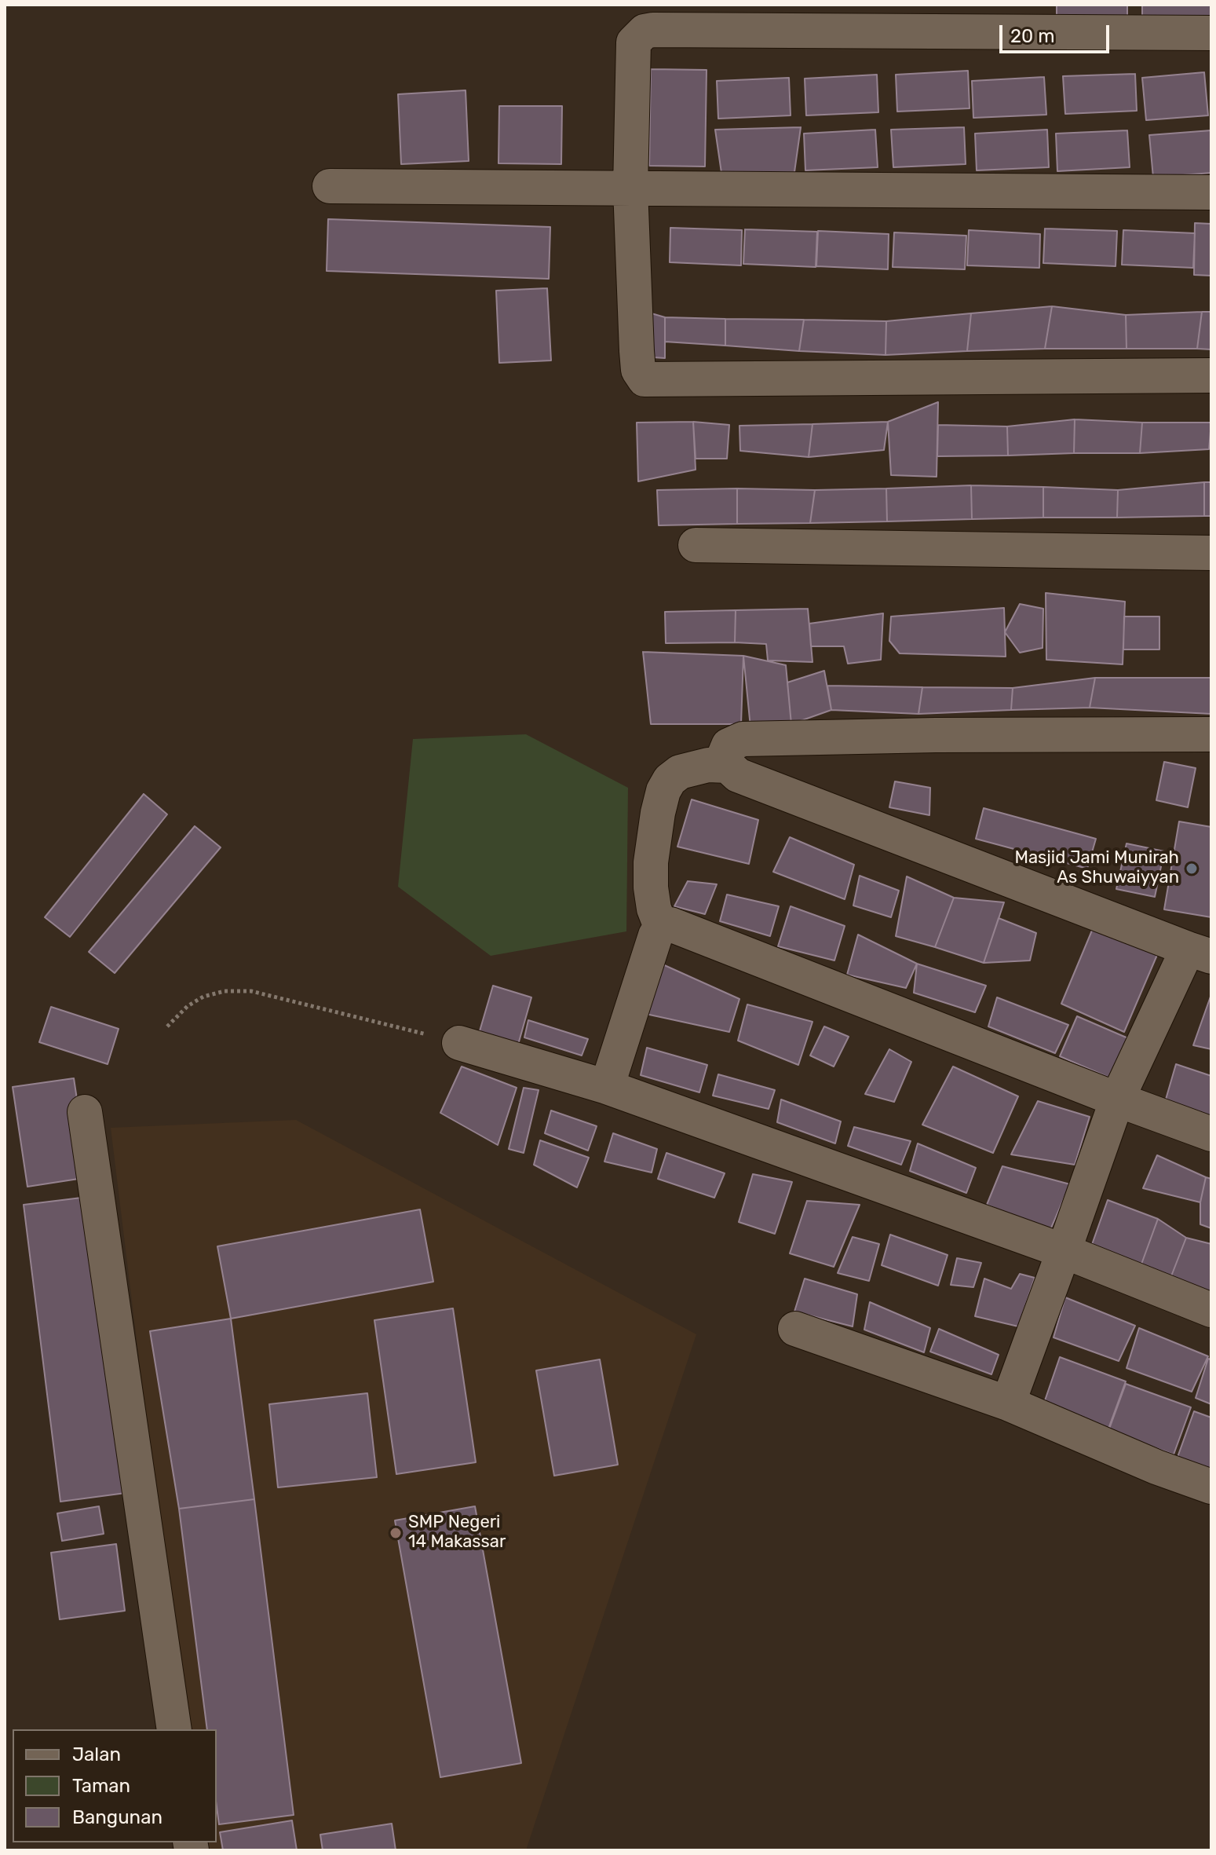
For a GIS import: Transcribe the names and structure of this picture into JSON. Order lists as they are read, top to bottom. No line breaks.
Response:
{"places":["Masjid Jami Munirah As Shuwaiyyan","SMP Negeri 14 Makassar"],"legend":["Jalan","Taman","Bangunan"],"scale_bar":"20 m"}
